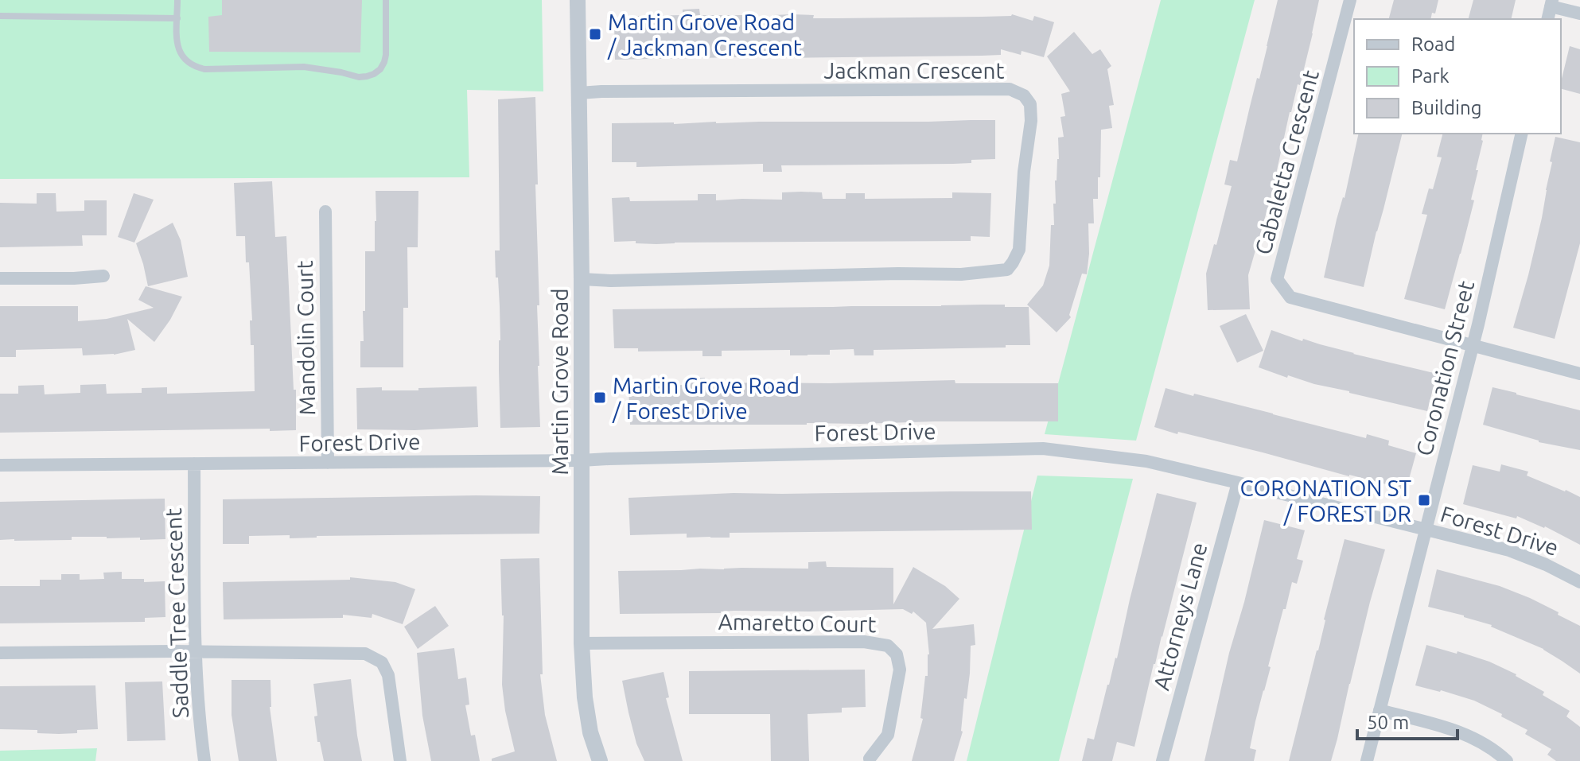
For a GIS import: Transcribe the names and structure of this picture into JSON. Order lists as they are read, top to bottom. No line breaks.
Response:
{"streets":{"street":["Jackman Crescent","Cabaletta Crescent","Mandolin Court","Coronation Street","Martin Grove Road","Forest Drive","Saddle Tree Crescent","Attorneys Lane","Amaretto Court"]},"crossings":[["Jackman Crescent","Martin Grove Road"],["Cabaletta Crescent","Coronation Street"],["Mandolin Court","Forest Drive"],["Coronation Street","Forest Drive"],["Martin Grove Road","Forest Drive"],["Martin Grove Road","Amaretto Court"],["Forest Drive","Saddle Tree Crescent"],["Forest Drive","Attorneys Lane"]],"places":{"transit":["Martin Grove Road / Jackman Crescent","Martin Grove Road / Forest Drive","CORONATION ST / FOREST DR"]},"legend":["Road","Park","Building"],"scale_bar":"50 m"}
